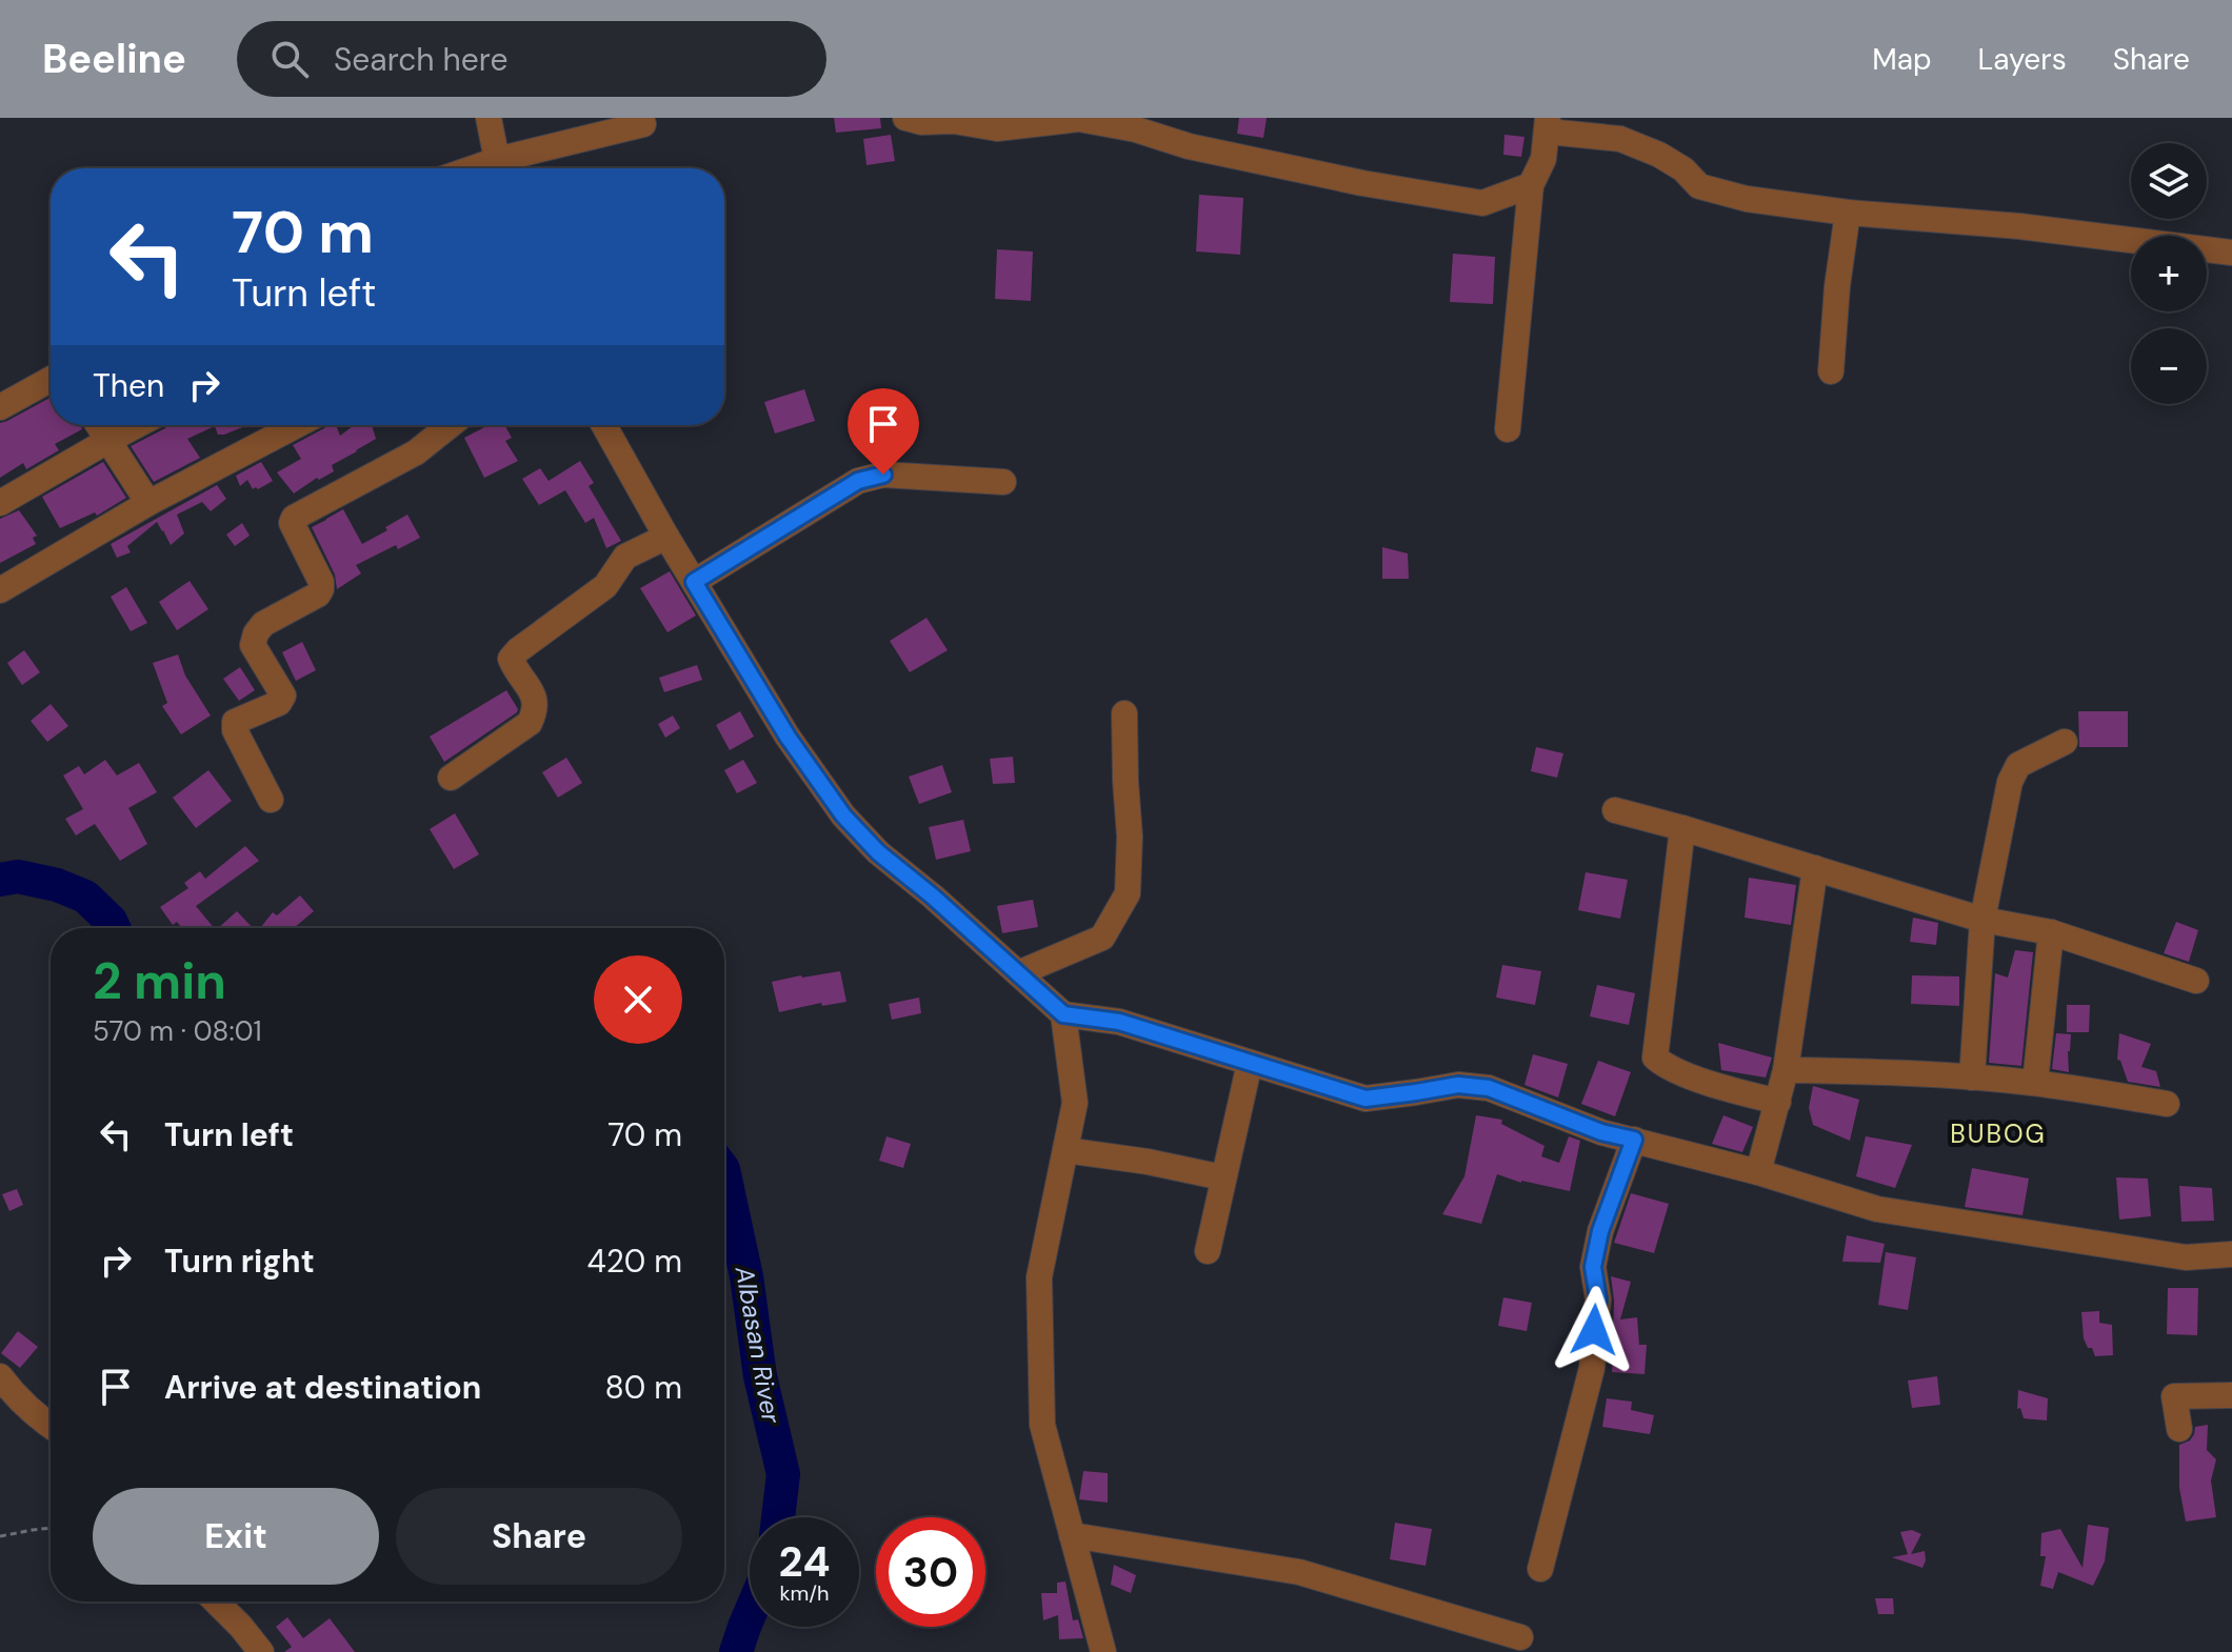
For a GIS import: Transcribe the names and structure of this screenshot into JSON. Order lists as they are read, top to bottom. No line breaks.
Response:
{"districts":["BUBOG"],"water":["Albasan River"],"page":{"header":"Beeline","search":"Search here","nav":["Map","Layers","Share"],"map_buttons":["+","−"],"turn":["70 m","Turn left"],"then":"Then","heading":["2 min","570 m · 08:01"],"list":[{"name":"Turn left","value":"70 m"},{"name":"Turn right","value":"420 m"},{"name":"Arrive at destination","value":"80 m"}],"buttons":["Exit","Share"],"speed":"24 km/h","limit":"30"}}
